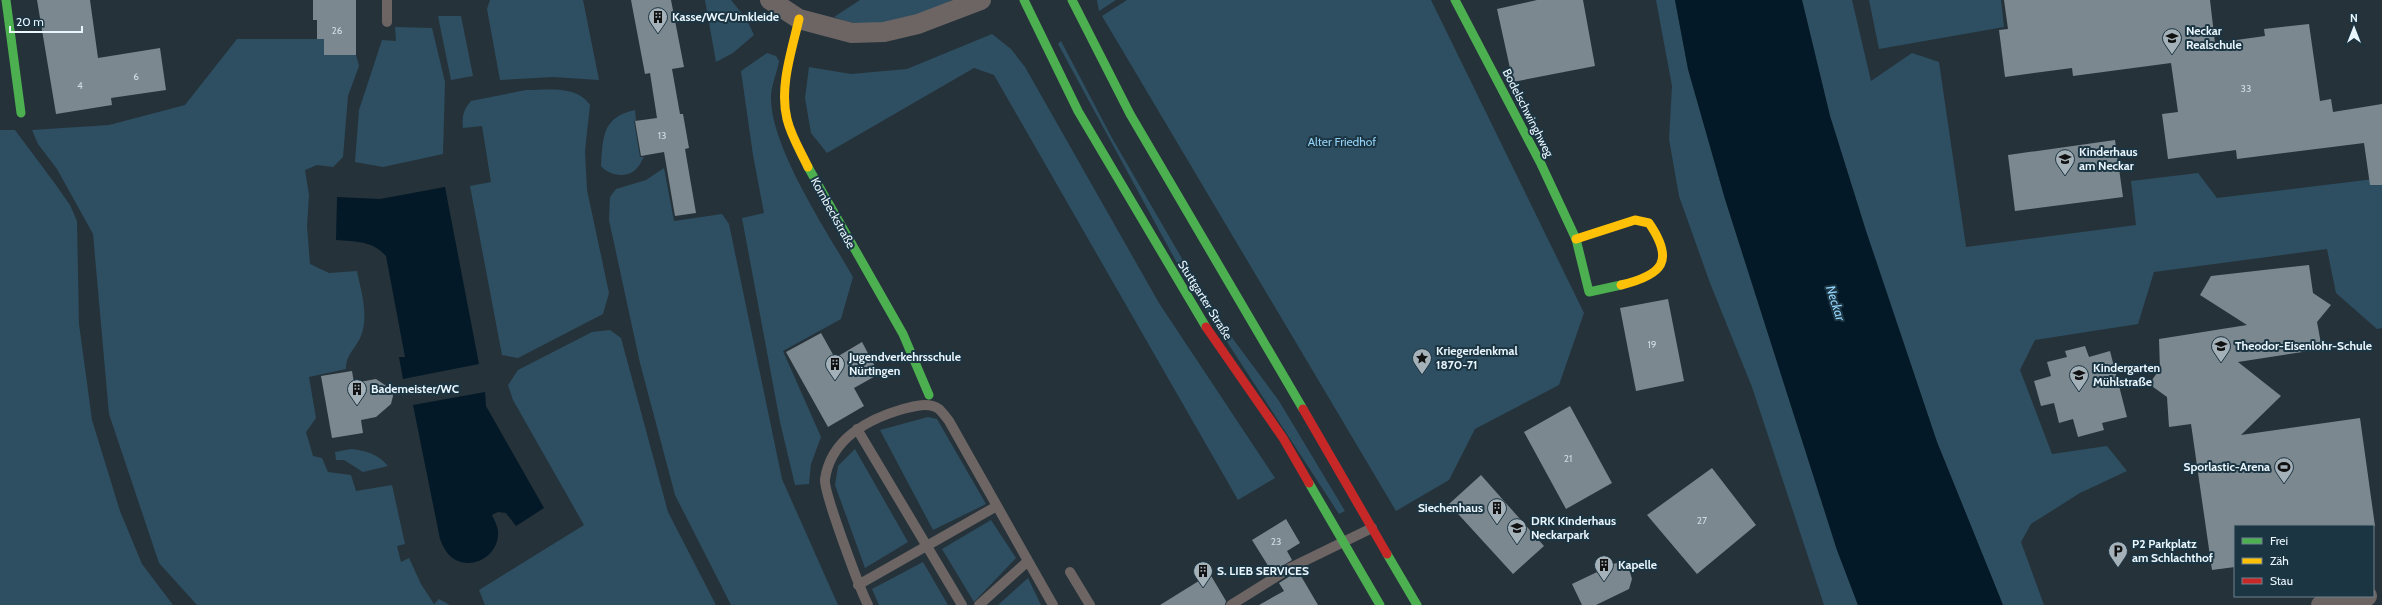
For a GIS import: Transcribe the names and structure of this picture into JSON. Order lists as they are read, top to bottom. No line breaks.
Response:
{"streets":{"main road":["Bodelschwinghweg","Kornbeckstraße","Stuttgarter Straße"]},"water":["Neckar"],"parks":["Alter Friedhof"],"places":{"building":["Kasse/WC/Umkleide","Jugendverkehrsschule Nürtingen","Bademeister/WC","Siechenhaus","Kapelle","S. LIEB SERVICES"],"school or university":["Neckar Realschule","Kinderhaus am Neckar","Theodor-Eisenlohr-Schule","Kindergarten Mühlstraße","DRK Kinderhaus Neckarpark"],"place":["Kriegerdenkmal 1870-71"],"sports":["Sporlastic-Arena"],"parking":["P2 Parkplatz am Schlachthof"]},"house_numbers":["26","6","4","33","13","19","21","27","23"],"legend":["Frei","Zäh","Stau"],"scale_bar":"20 m","north":"top"}
